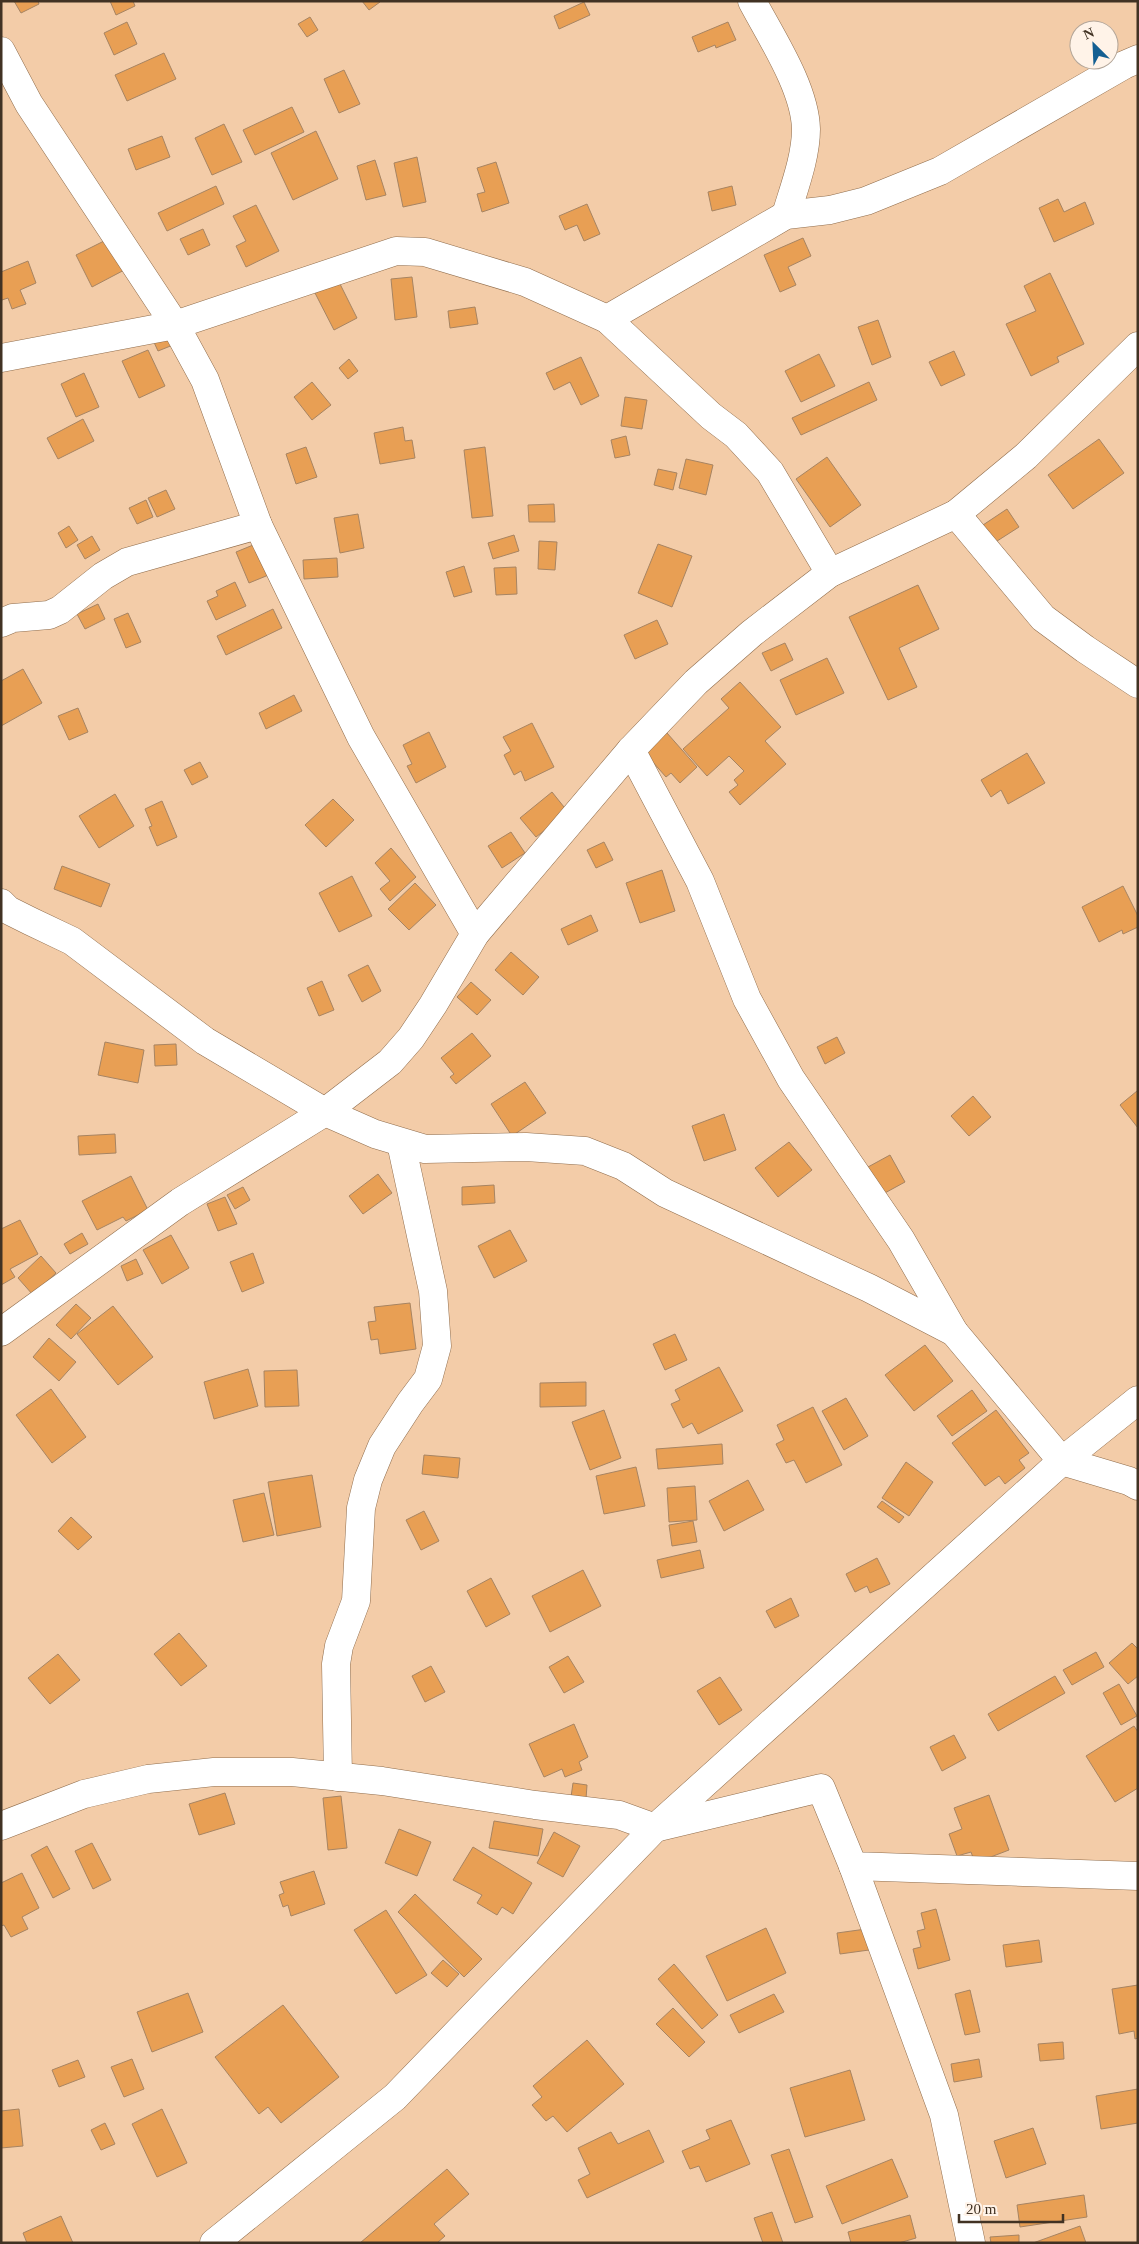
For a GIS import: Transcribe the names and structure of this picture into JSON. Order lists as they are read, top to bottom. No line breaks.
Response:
{"scale_bar":"20 m","north":"top left"}
